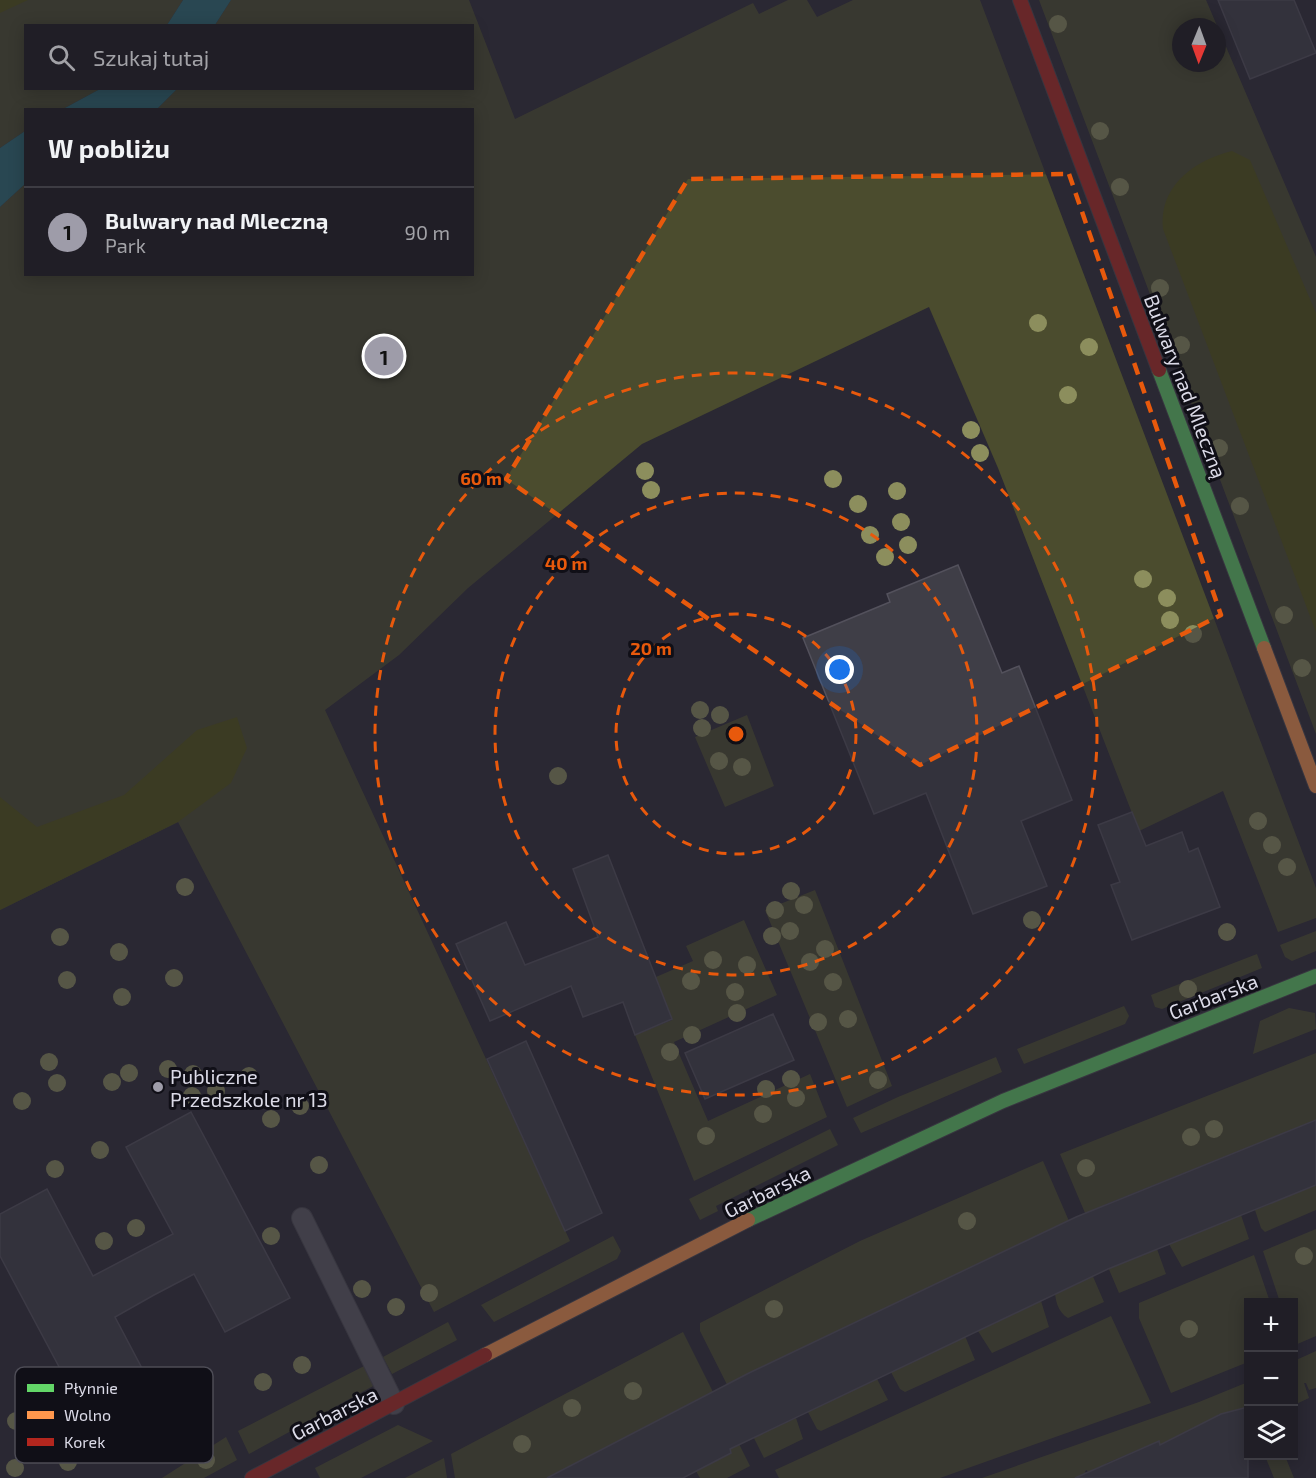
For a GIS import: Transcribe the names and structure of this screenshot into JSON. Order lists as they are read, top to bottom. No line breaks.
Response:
{"streets":{"street":["Bulwary nad Mleczną","Garbarska"]},"places":["Publiczne Przedszkole nr 13"],"legend":["Płynnie","Wolno","Korek"],"north":"bottom","page":{"search":"Szukaj tutaj","heading":"W pobliżu","list":[{"mark":"1","name":"Bulwary nad Mleczną","note":"Park","value":"90 m"}],"pins":"1","map_buttons":["+","−"]},"rings":["60 m","40 m","20 m"]}
